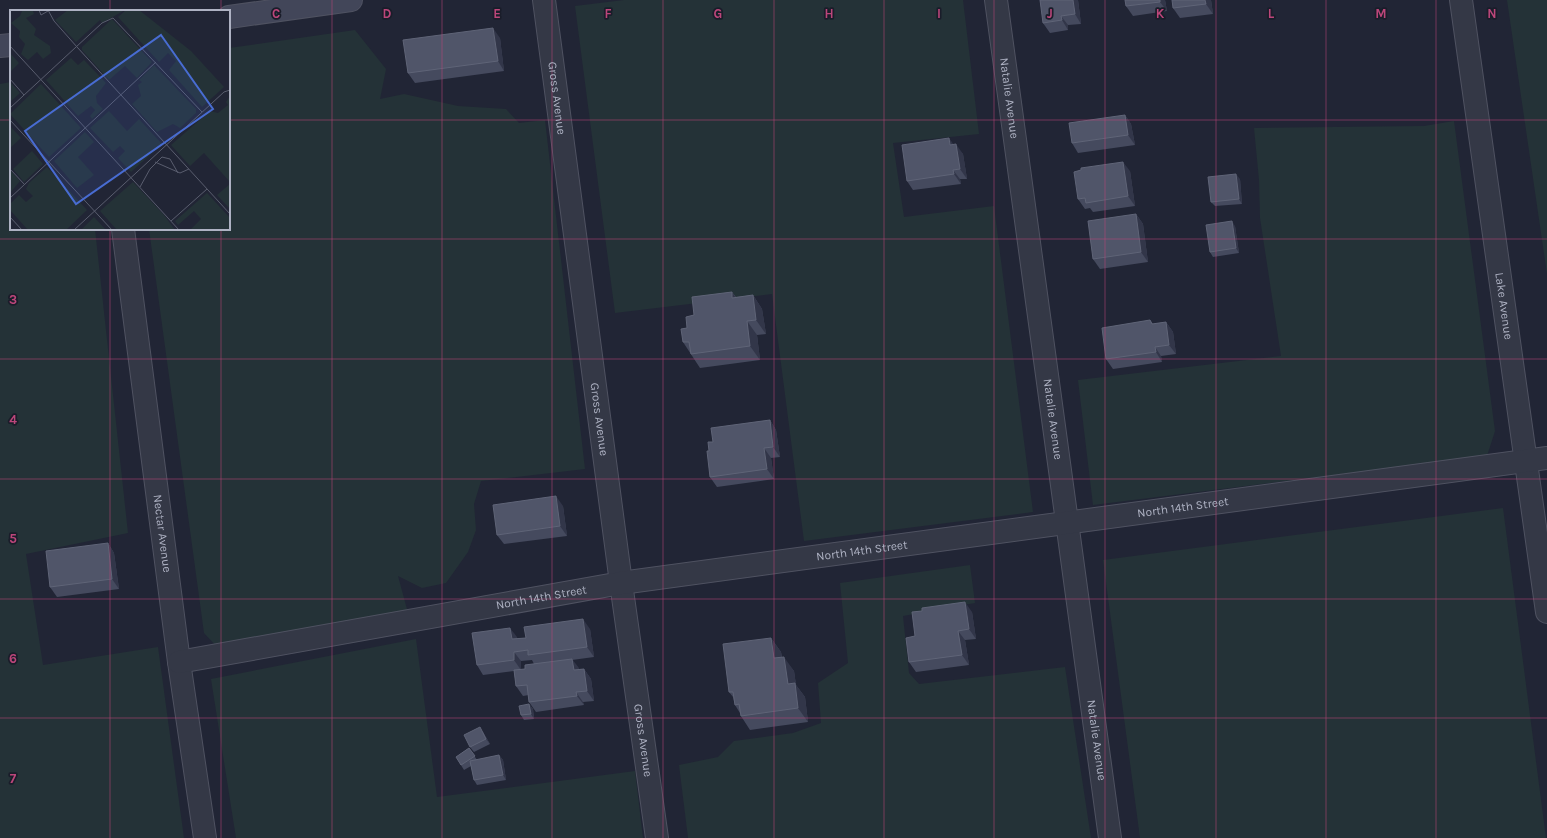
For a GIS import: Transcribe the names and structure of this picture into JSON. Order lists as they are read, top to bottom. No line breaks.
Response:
{"streets":{"street":["Gross Avenue","Natalie Avenue","Lake Avenue","North 14th Street","Nectar Avenue"]},"crossings":[["Gross Avenue","North 14th Street"],["Natalie Avenue","North 14th Street"],["Lake Avenue","North 14th Street"],["North 14th Street","Nectar Avenue"]],"grid":{"columns":["C","D","E","F","G","H","I","J","K","L","M","N"],"rows":["3","4","5","6","7"]}}
